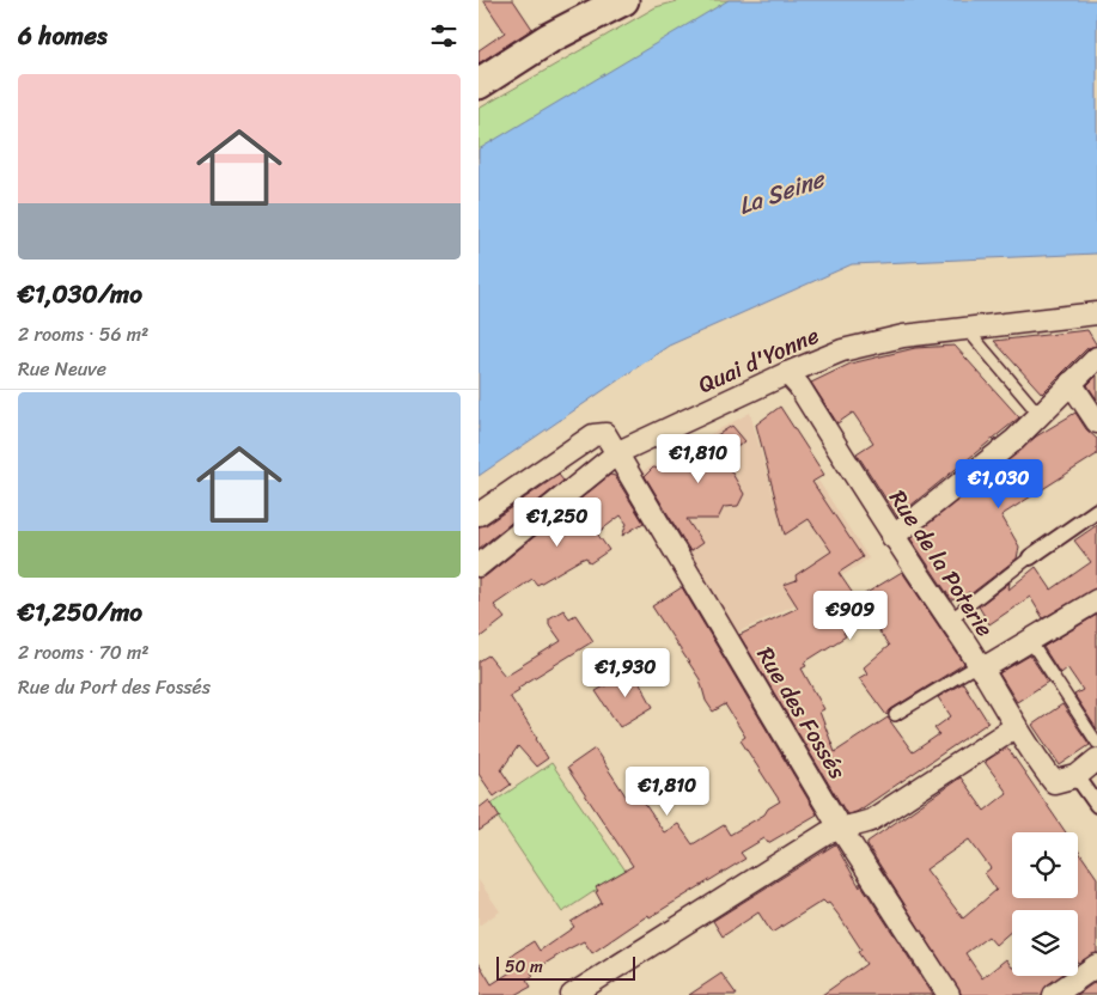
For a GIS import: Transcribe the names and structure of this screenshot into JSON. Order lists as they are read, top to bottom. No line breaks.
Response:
{"streets":{"street":["Quai d'Yonne","Rue de la Poterie","Rue des Fossés"]},"crossings":[["Quai d'Yonne","Rue de la Poterie"],["Quai d'Yonne","Rue des Fossés"]],"water":["La Seine"],"scale_bar":"50 m","page":{"heading":"6 homes","list":[{"name":"€1,030/mo","note":"2 rooms · 56 m² · Rue Neuve"},{"name":"€1,250/mo","note":"2 rooms · 70 m² · Rue du Port des Fossés"}],"price":["€1,810","€1,030","€1,250","€909","€1,930","€1,810"],"scale":"50 m"}}
